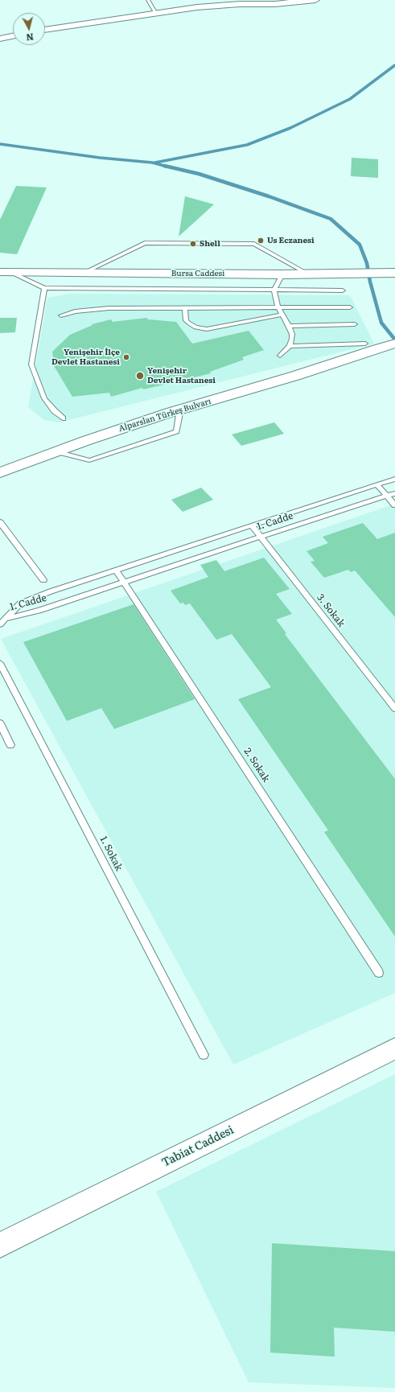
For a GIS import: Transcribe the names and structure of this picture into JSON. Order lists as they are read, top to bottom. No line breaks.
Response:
{"streets":{"main road":["Bursa Caddesi","Alparslan Türkeş Bulvarı","Tabiat Caddesi"],"lane":["1. Cadde","3. Sokak","2. Sokak","1. Sokak"]},"crossings":[["1. Cadde","3. Sokak"],["1. Cadde","2. Sokak"]],"places":["Us Eczanesi","Shell","Yenişehir İlçe Devlet Hastanesi","Yenişehir Devlet Hastanesi"],"north":"bottom"}
